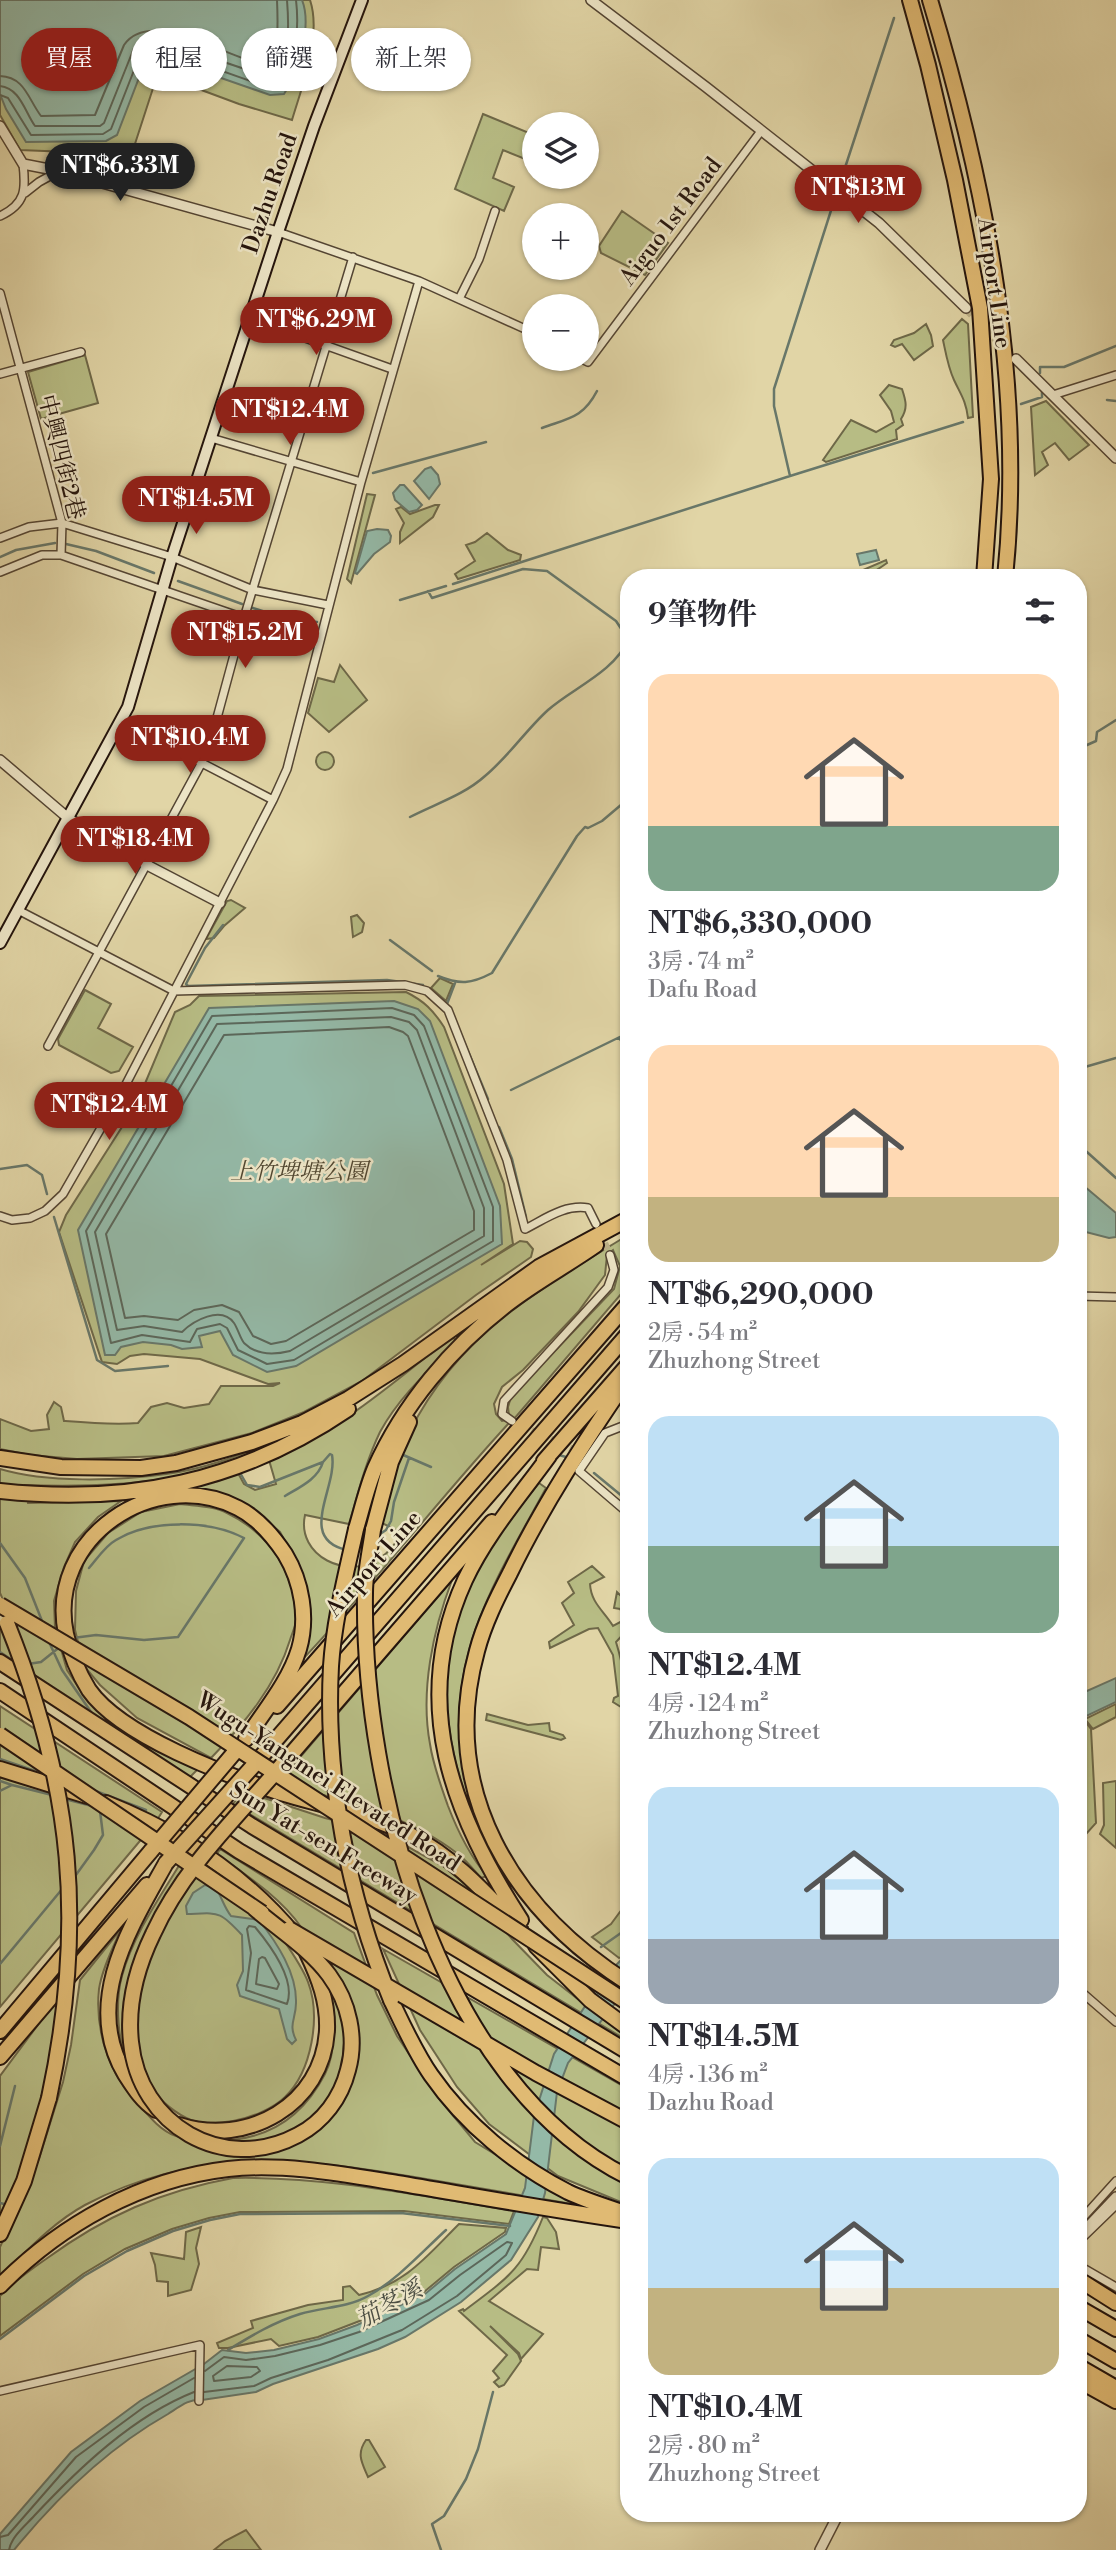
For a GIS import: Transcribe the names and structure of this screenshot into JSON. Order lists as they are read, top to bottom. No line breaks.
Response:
{"streets":{"highway":["Airport Line","Wugu-Yangmei Elevated Road","Sun Yat-sen Freeway"],"main road":["Dazhu Road"],"street":["Aiguo 1st Road","中興四街2巷"]},"water":["茄苳溪"],"parks":["上竹埤塘公園"],"page":{"chip":["買屋","租屋","篩選","新上架"],"map_buttons":["+","−"],"price":["NT$6.33M","NT$13M","NT$6.29M","NT$12.4M","NT$14.5M","NT$15.2M","NT$10.4M","NT$18.4M","NT$12.4M"],"heading":"9筆物件","list":[{"name":"NT$6,330,000","note":"3房 · 74 m² · Dafu Road"},{"name":"NT$6,290,000","note":"2房 · 54 m² · Zhuzhong Street"},{"name":"NT$12.4M","note":"4房 · 124 m² · Zhuzhong Street"},{"name":"NT$14.5M","note":"4房 · 136 m² · Dazhu Road"},{"name":"NT$10.4M","note":"2房 · 80 m² · Zhuzhong Street"}]}}
